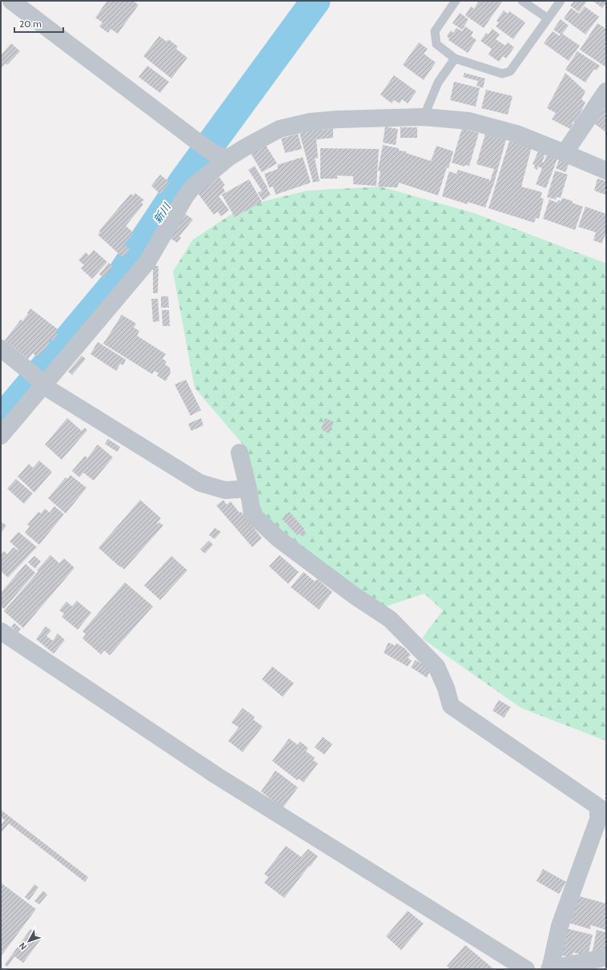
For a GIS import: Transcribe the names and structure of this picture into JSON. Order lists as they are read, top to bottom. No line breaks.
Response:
{"water":["新川"],"scale_bar":"20 m","north":"bottom left"}
